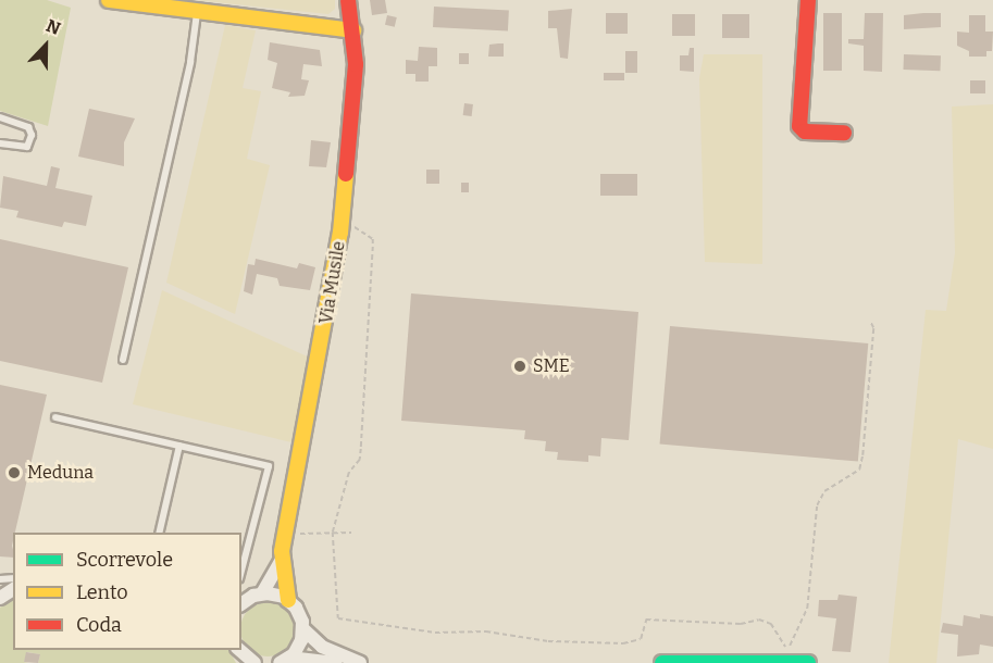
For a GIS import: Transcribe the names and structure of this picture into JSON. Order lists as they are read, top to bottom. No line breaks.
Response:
{"streets":{"street":["Via Musile"]},"places":["SME","Meduna"],"legend":["Scorrevole","Lento","Coda"],"north":"top"}
